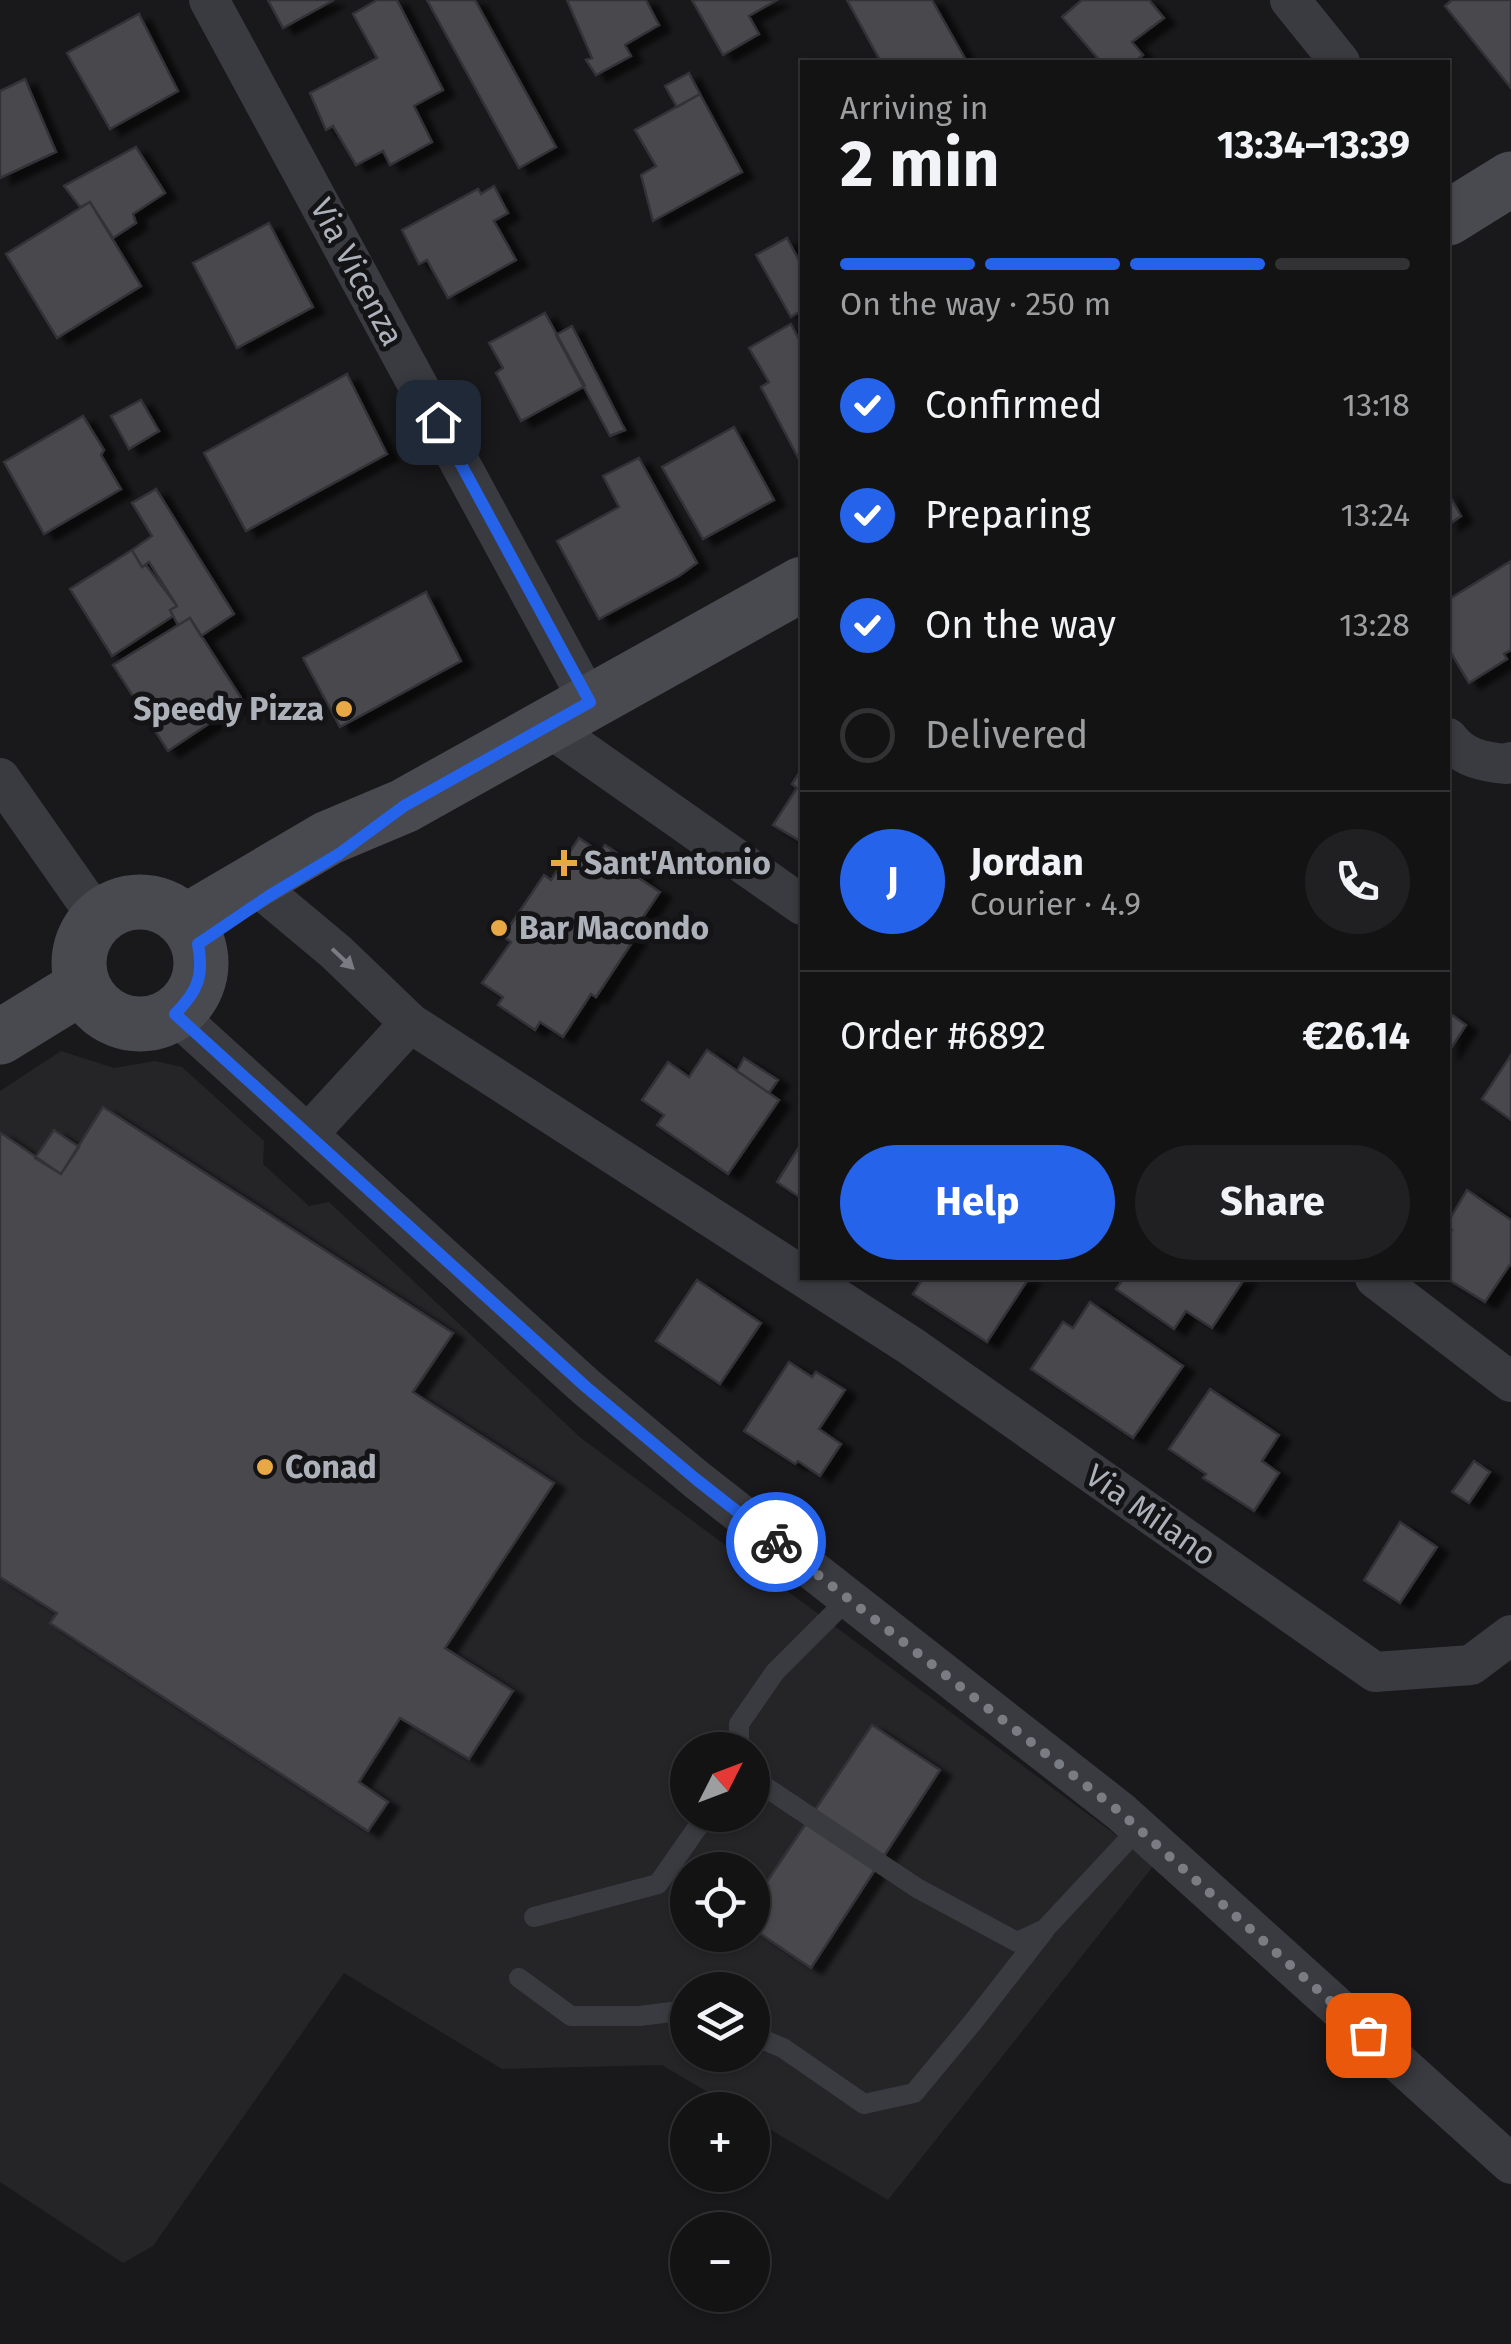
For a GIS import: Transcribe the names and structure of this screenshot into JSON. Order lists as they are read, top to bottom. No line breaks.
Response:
{"streets":{"street":["Via Vicenza","Via Milano"]},"places":{"other":["Speedy Pizza","Bar Macondo","Conad"],"health":["Sant'Antonio"]},"north":"top right","page":{"heading":["2 min","Arriving in","13:34–13:39"],"panel":["Jordan","Courier · 4.9","Order #6892","€26.14"],"bar":"On the way · 250 m","list":[["Confirmed","13:18"],["Preparing","13:24"],["On the way","13:28"],"Delivered"],"round":"J","buttons":["Help","Share"],"map_buttons":["+","−"]}}
